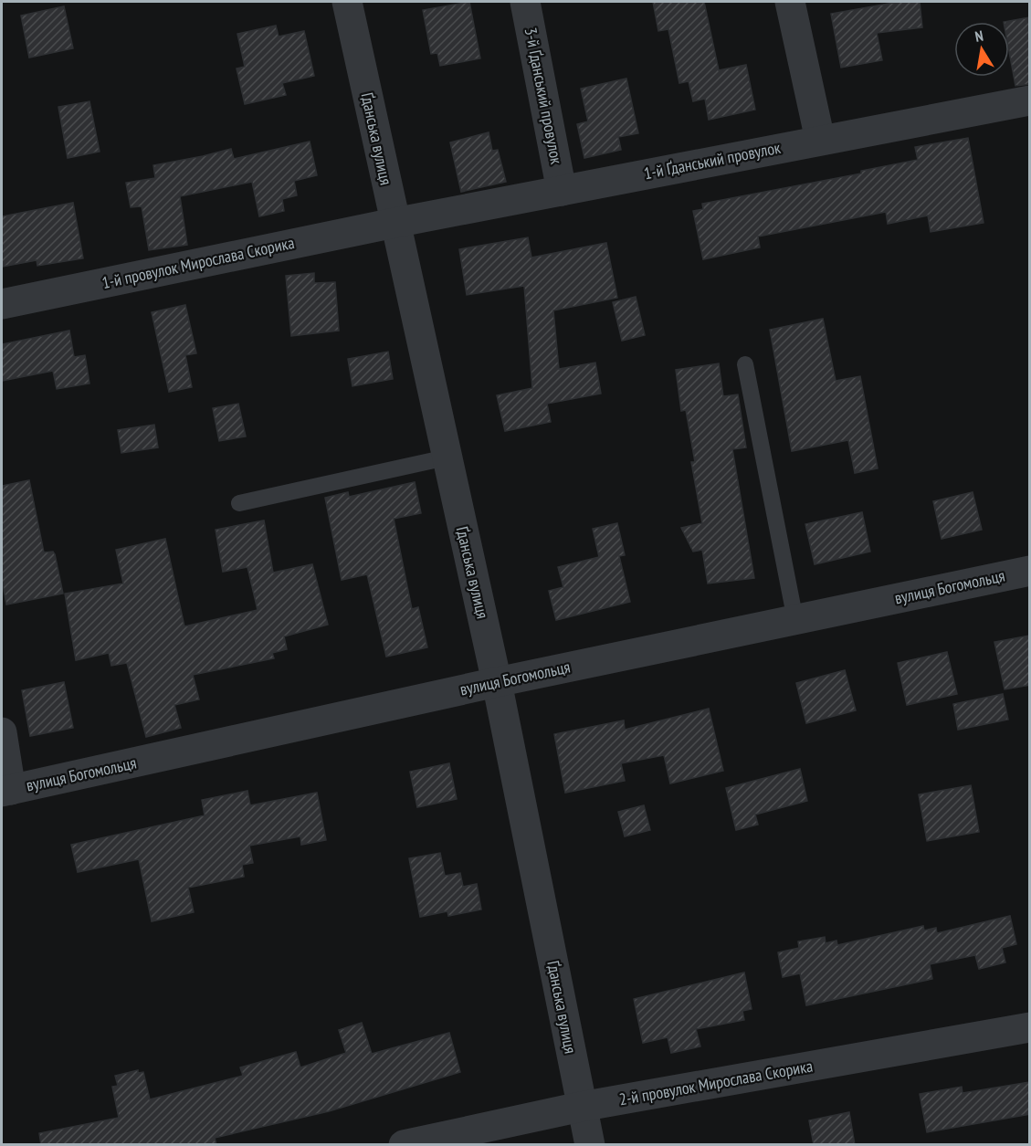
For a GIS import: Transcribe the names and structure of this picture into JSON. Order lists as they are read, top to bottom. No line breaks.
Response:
{"streets":{"street":["3-й Ґданський провулок","Ґданська вулиця","1-й Ґданський провулок","1-й провулок Мирослава Скорика","вулиця Богомольця","2-й провулок Мирослава Скорика"]},"crossings":[["3-й Ґданський провулок","1-й Ґданський провулок"],["Ґданська вулиця","1-й Ґданський провулок"],["Ґданська вулиця","1-й провулок Мирослава Скорика"],["Ґданська вулиця","вулиця Богомольця"],["Ґданська вулиця","2-й провулок Мирослава Скорика"],["1-й Ґданський провулок","1-й провулок Мирослава Скорика"]],"north":"top"}
